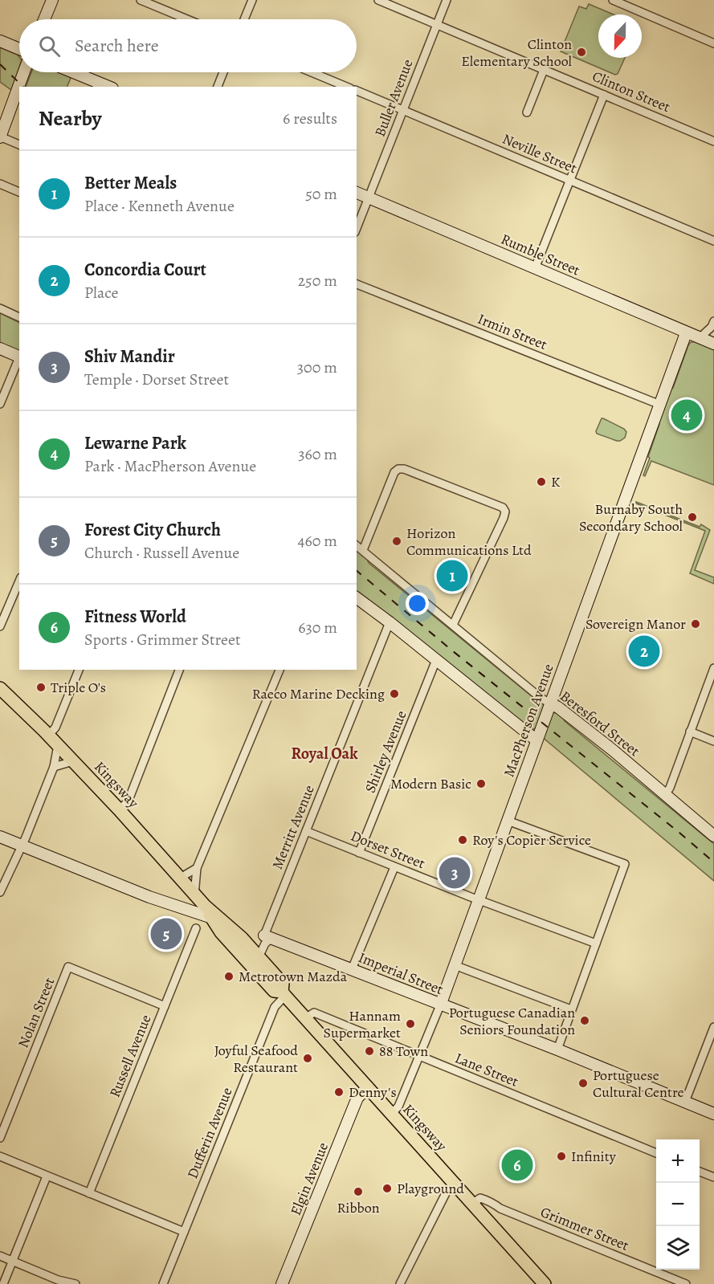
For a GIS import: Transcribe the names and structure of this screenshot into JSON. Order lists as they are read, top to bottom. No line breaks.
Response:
{"streets":{"main road":["Kingsway"],"street":["Clinton Street","Buller Avenue","Neville Street","Rumble Street","Irmin Street","MacPherson Avenue","Beresford Street","Shirley Avenue","Merritt Avenue","Dorset Street","Imperial Street","Nolan Street","Russell Avenue","Lane Street","Dufferin Avenue","Elgin Avenue","Grimmer Street"]},"crossings":[["Clinton Street","Buller Avenue"],["Buller Avenue","Neville Street"],["Buller Avenue","Rumble Street"],["Rumble Street","MacPherson Avenue"],["Irmin Street","MacPherson Avenue"],["MacPherson Avenue","Beresford Street"],["MacPherson Avenue","Kingsway"],["MacPherson Avenue","Dorset Street"],["MacPherson Avenue","Imperial Street"],["MacPherson Avenue","Lane Street"],["Shirley Avenue","Dorset Street"],["Kingsway","Merritt Avenue"],["Kingsway","Lane Street"],["Kingsway","Dufferin Avenue"],["Kingsway","Elgin Avenue"],["Kingsway","Grimmer Street"],["Merritt Avenue","Dorset Street"],["Merritt Avenue","Imperial Street"],["Nolan Street","Russell Avenue"]],"districts":["Royal Oak"],"places":["Clinton Elementary School","K","Burnaby South Secondary School","Horizon Communications Ltd","Sovereign Manor","Triple O's","Raeco Marine Decking","Modern Basic","Roy's Copier Service","Metrotown Mazda","Portuguese Canadian Seniors Foundation","Hannam Supermarket","88 Town","Joyful Seafood Restaurant","Portuguese Cultural Centre","Denny's","Infinity","Playground","Ribbon"],"north":"bottom","page":{"search":"Search here","heading":["Nearby","6 results"],"list":[{"mark":"1","name":"Better Meals","note":"Place · Kenneth Avenue","value":"50 m"},{"mark":"2","name":"Concordia Court","note":"Place","value":"250 m"},{"mark":"3","name":"Shiv Mandir","note":"Temple · Dorset Street","value":"300 m"},{"mark":"4","name":"Lewarne Park","note":"Park · MacPherson Avenue","value":"360 m"},{"mark":"5","name":"Forest City Church","note":"Church · Russell Avenue","value":"460 m"},{"mark":"6","name":"Fitness World","note":"Sports · Grimmer Street","value":"630 m"}],"pins":["4","1","2","3","5","6"],"map_buttons":["+","−"]}}
